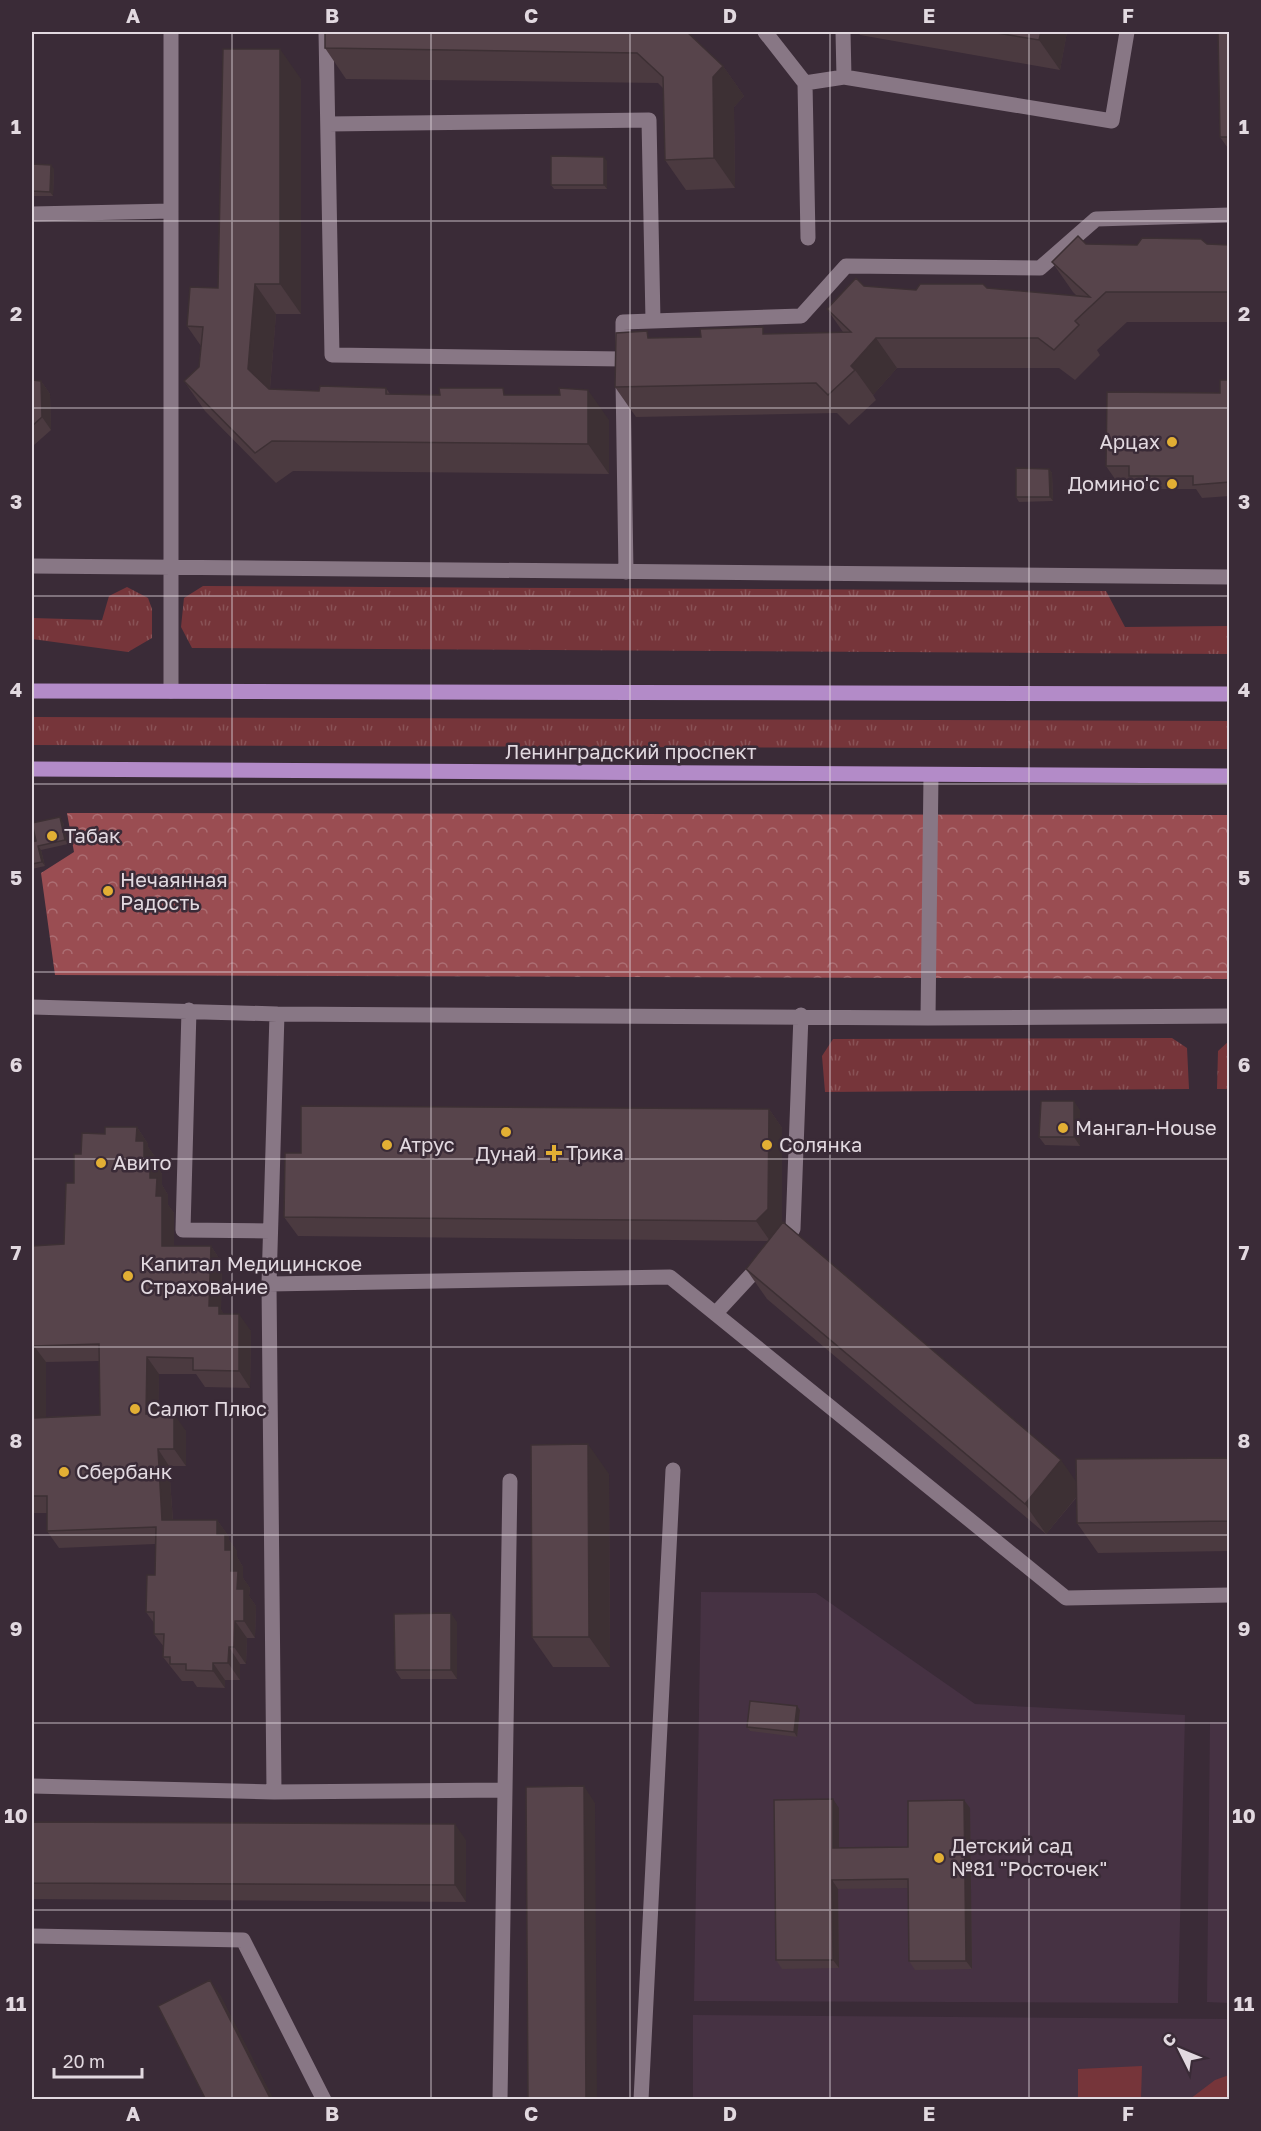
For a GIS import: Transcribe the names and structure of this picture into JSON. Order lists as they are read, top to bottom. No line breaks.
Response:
{"streets":{"main road":["Ленинградский проспект"]},"places":{"other":["Арцах","Домино'c","Табак","Нечаянная Радость","Мангал-House","Дунай","Атрус","Солянка","Авито","Капитал Медицинское Страхование","Салют Плюс","Сбербанк","Детский сад №81 \"Росточек\""],"health":["Трика"]},"scale_bar":"20 m","north":"top left","grid":{"columns":["A","B","C","D","E","F"],"rows":["1","2","3","4","5","6","7","8","9","10","11"]}}
